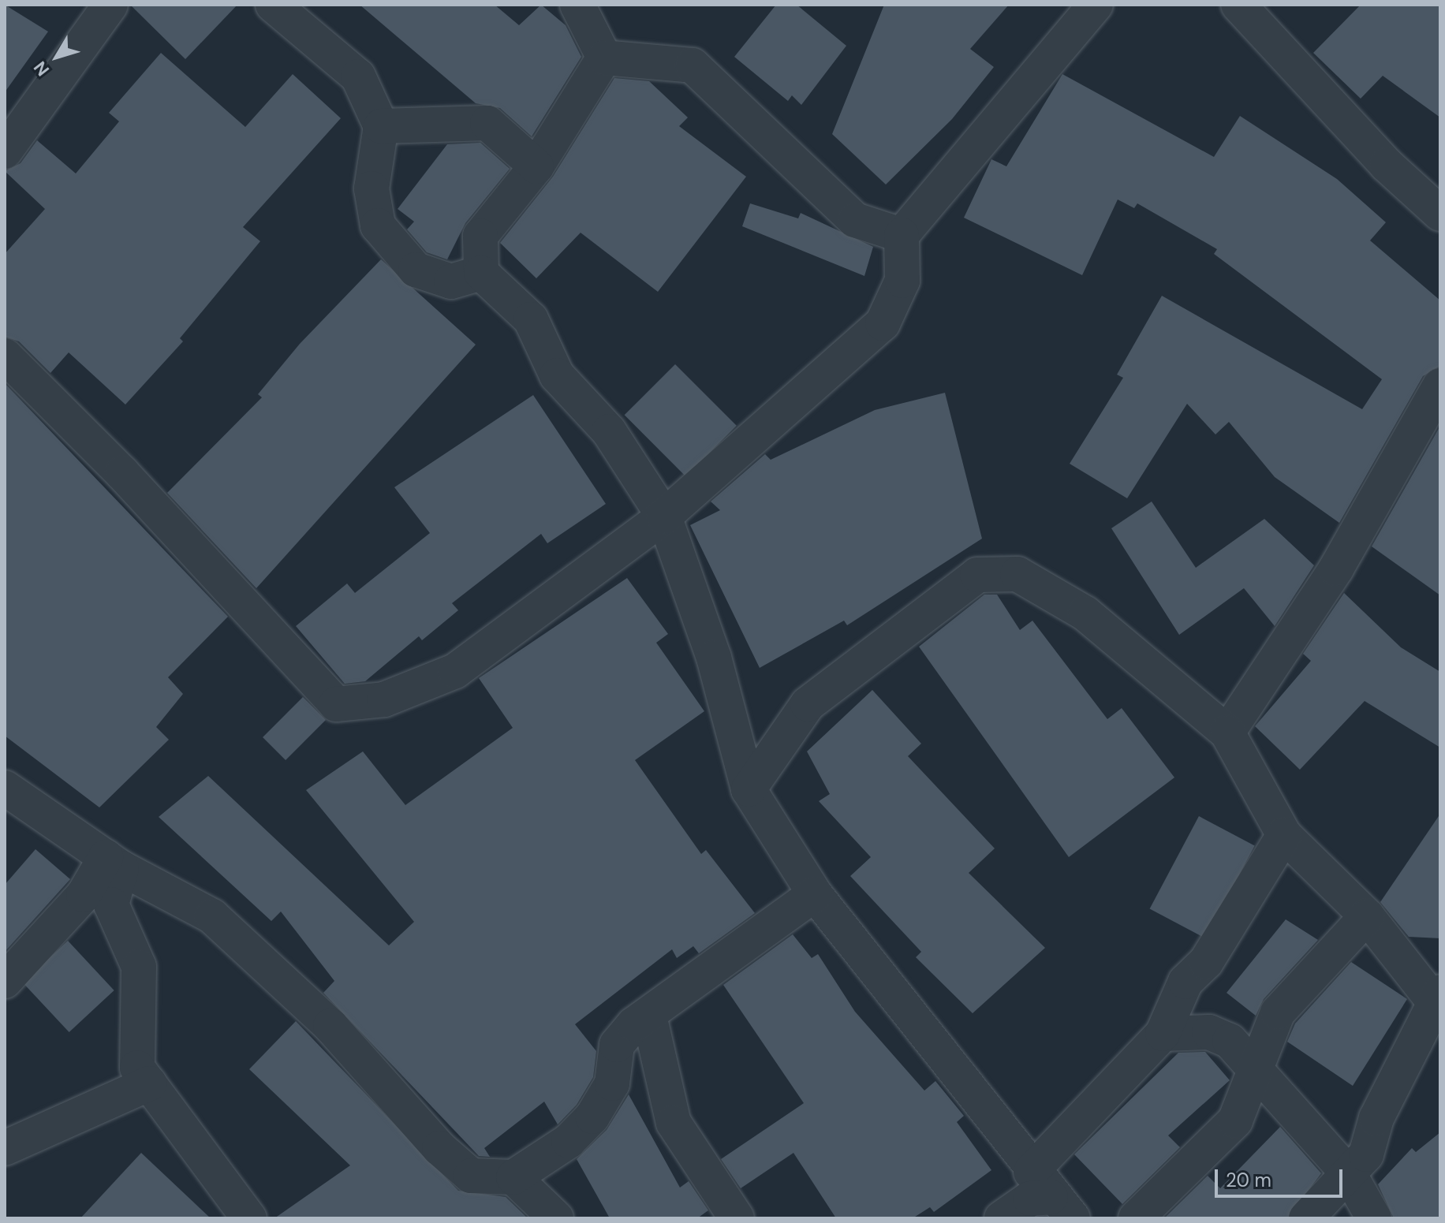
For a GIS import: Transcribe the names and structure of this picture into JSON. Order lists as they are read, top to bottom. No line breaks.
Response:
{"scale_bar":"20 m","north":"bottom left"}
